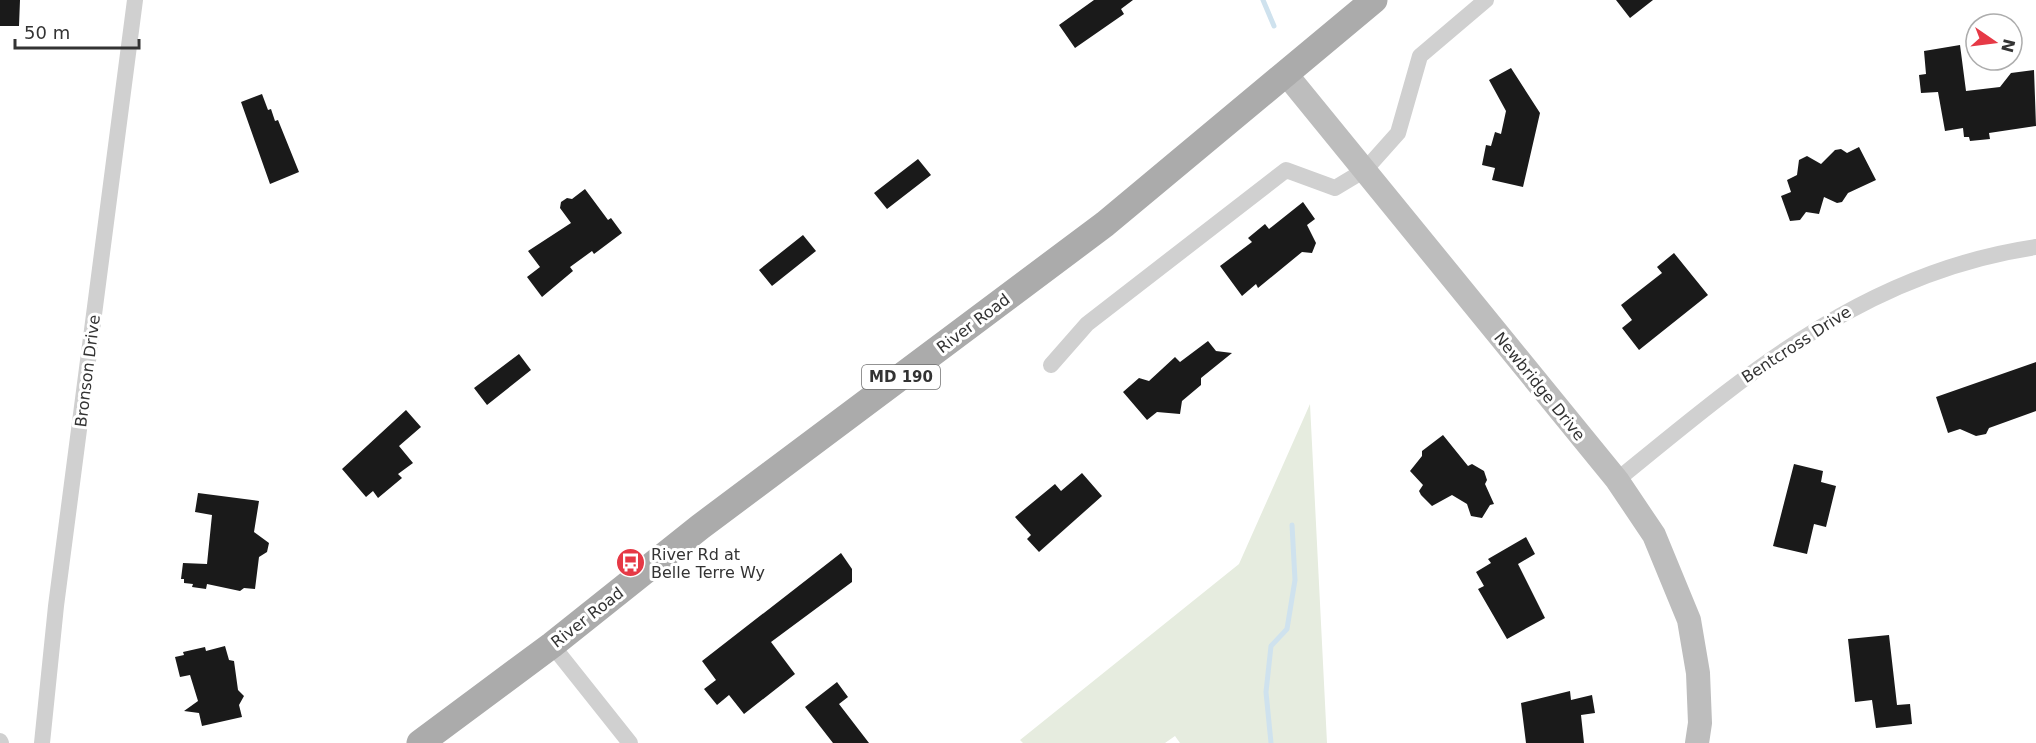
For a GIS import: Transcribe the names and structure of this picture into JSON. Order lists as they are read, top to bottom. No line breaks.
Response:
{"streets":{"main road":["River Road","MD 190"],"street":["Bentcross Drive","Bronson Drive","Newbridge Drive"]},"crossings":[["River Road","Newbridge Drive"],["Bentcross Drive","Newbridge Drive"]],"places":{"bus stop":["River Rd at Belle Terre Wy"]},"scale_bar":"50 m","north":"right"}
